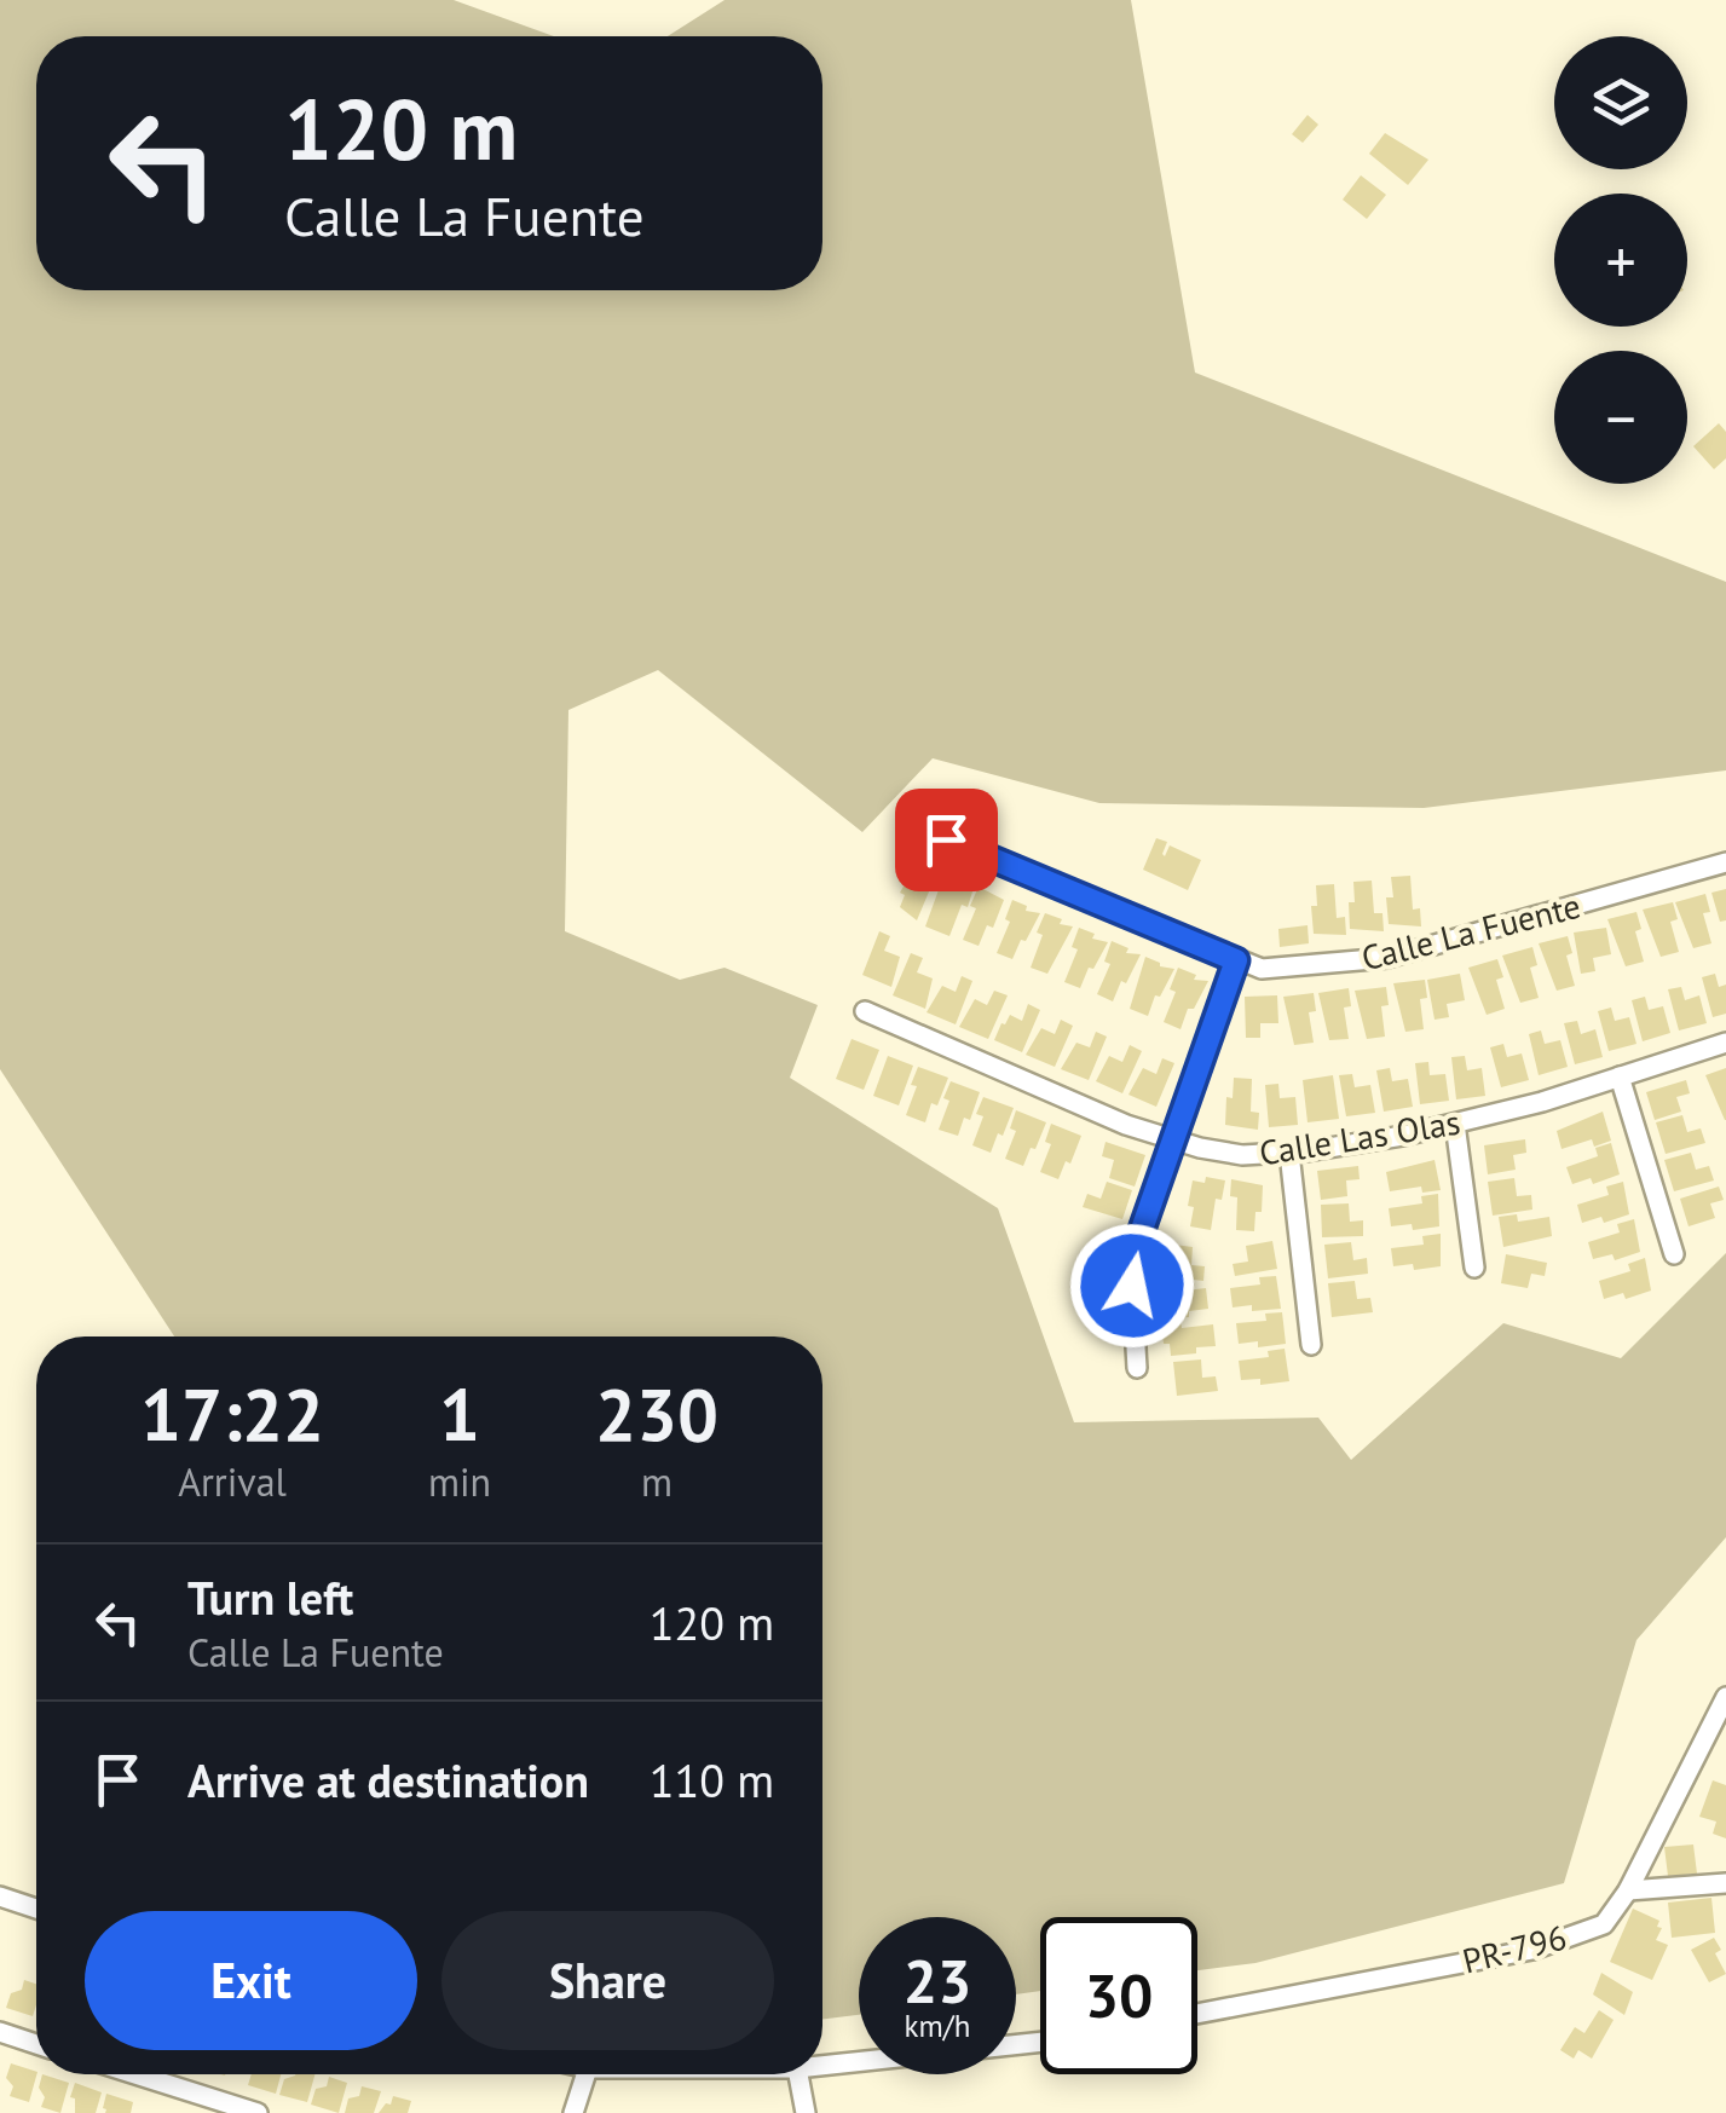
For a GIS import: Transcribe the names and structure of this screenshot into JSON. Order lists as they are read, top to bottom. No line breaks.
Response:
{"streets":{"street":["Calle La Fuente","Calle Las Olas","PR-796"]},"page":{"map_buttons":["+","−"],"turn":["120 m","Calle La Fuente"],"eta":["17:22","Arrival","1","min","230","m"],"list":[{"name":"Turn left","note":"Calle La Fuente","value":"120 m"},{"name":"Arrive at destination","value":"110 m"}],"buttons":["Exit","Share"],"speed":"23 km/h","limit":"30"}}
